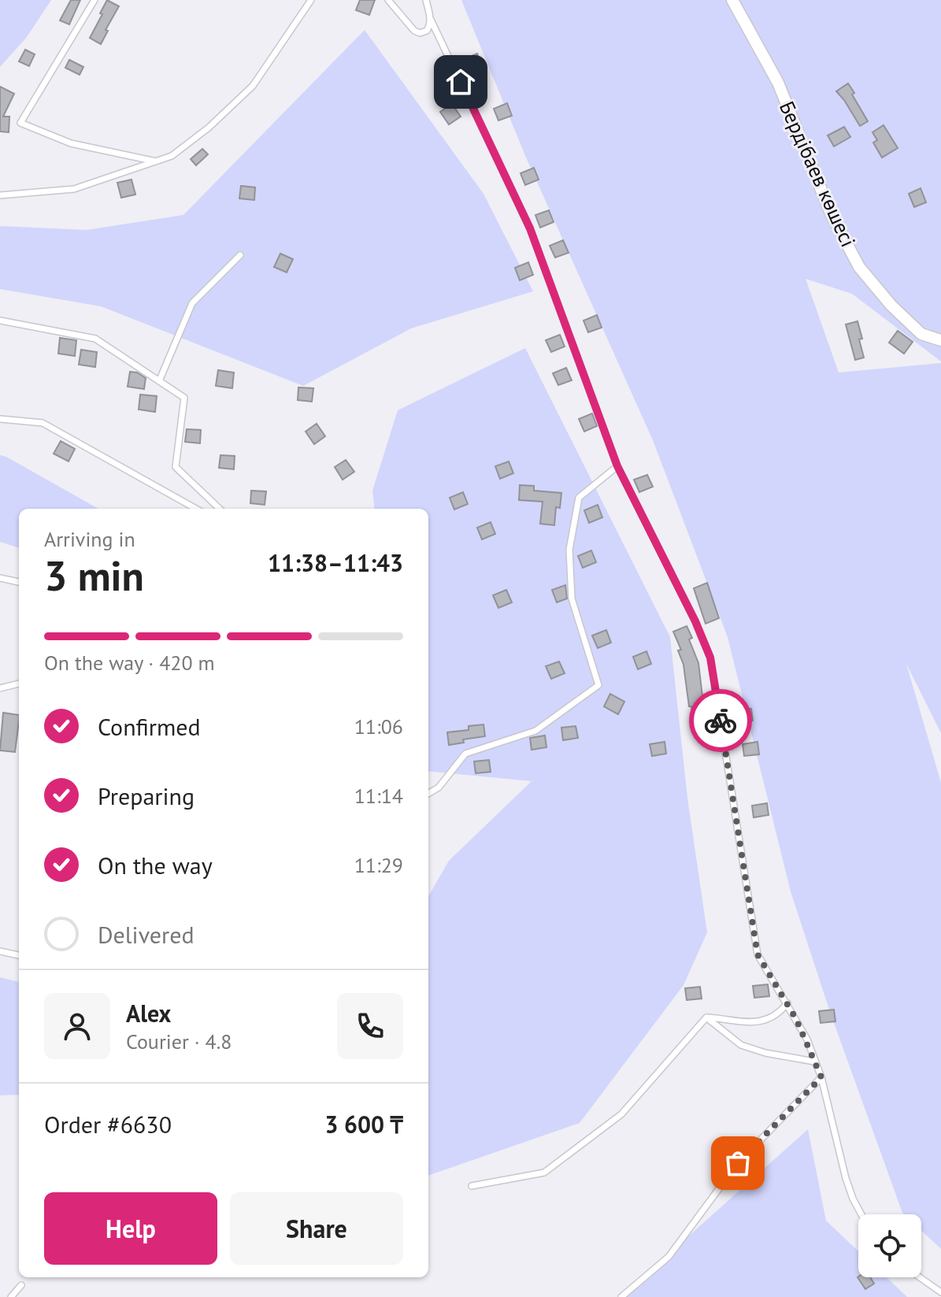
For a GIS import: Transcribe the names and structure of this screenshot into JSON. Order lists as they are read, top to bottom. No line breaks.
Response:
{"streets":{"street":["Бердібаев көшесі"]},"page":{"heading":["3 min","Arriving in","11:38–11:43"],"panel":["Alex","Courier · 4.8","Order #6630","3 600 ₸"],"bar":"On the way · 420 m","list":[["Confirmed","11:06"],["Preparing","11:14"],["On the way","11:29"],"Delivered"],"buttons":["Help","Share"]}}
